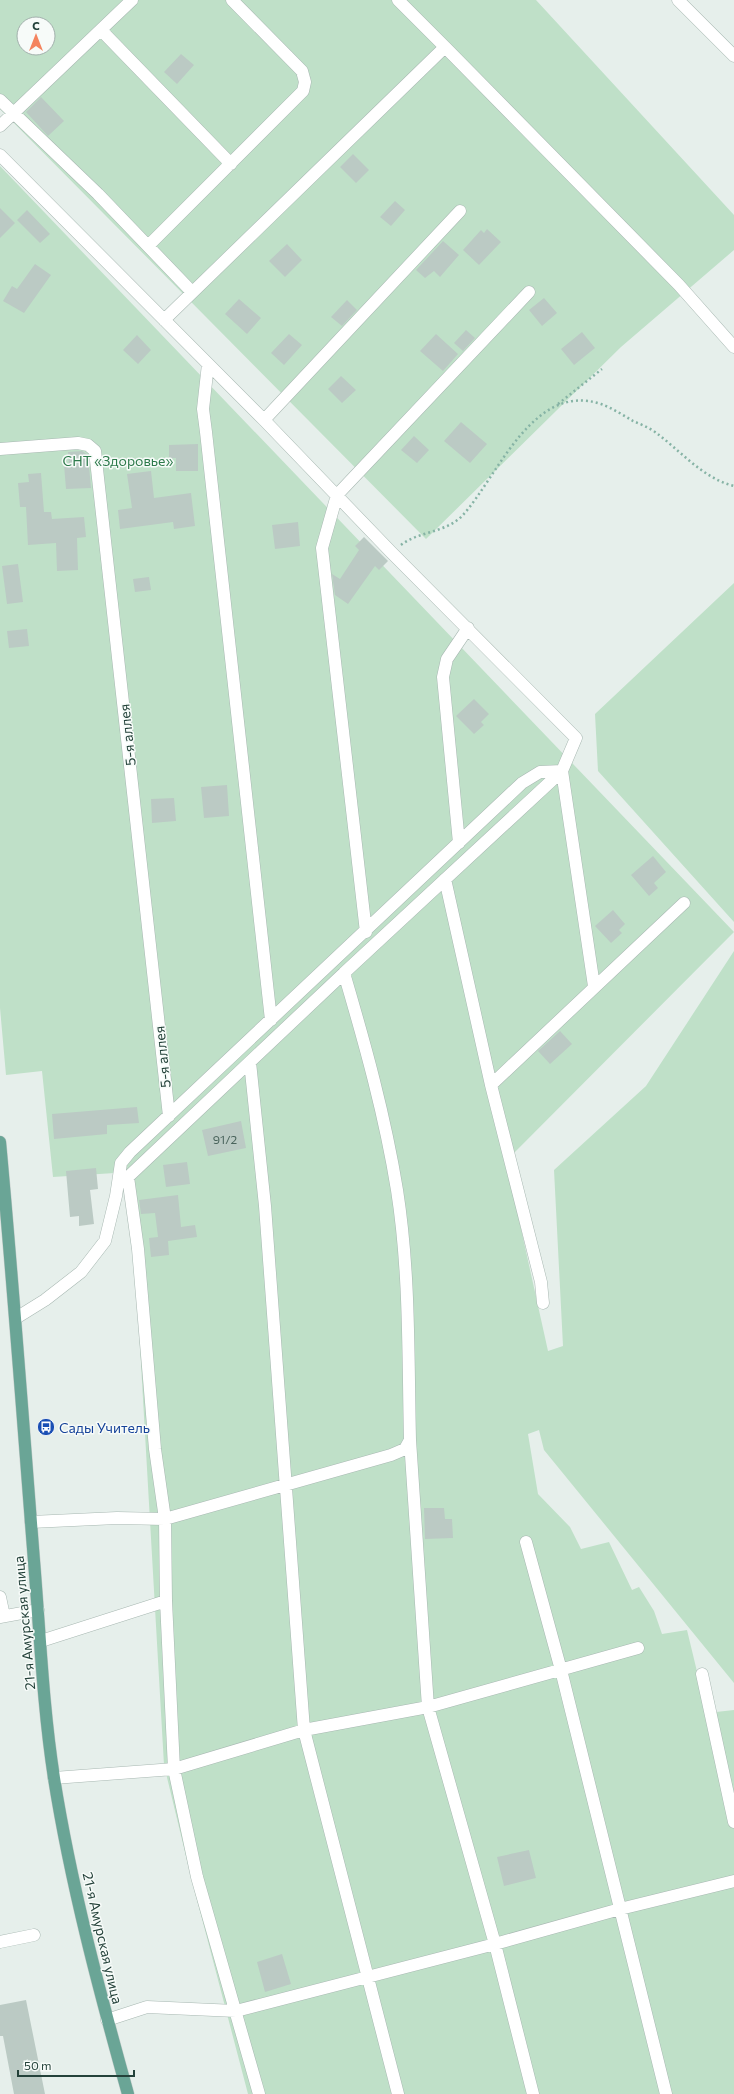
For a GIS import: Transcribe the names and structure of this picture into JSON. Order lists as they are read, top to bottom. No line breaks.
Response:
{"streets":{"main road":["21-я Амурская улица"],"street":["5-я аллея"]},"parks":["СНТ «Здоровье»"],"places":{"bus stop":["Сады Учитель"]},"house_numbers":["91/2"],"scale_bar":"50 m","north":"top"}
